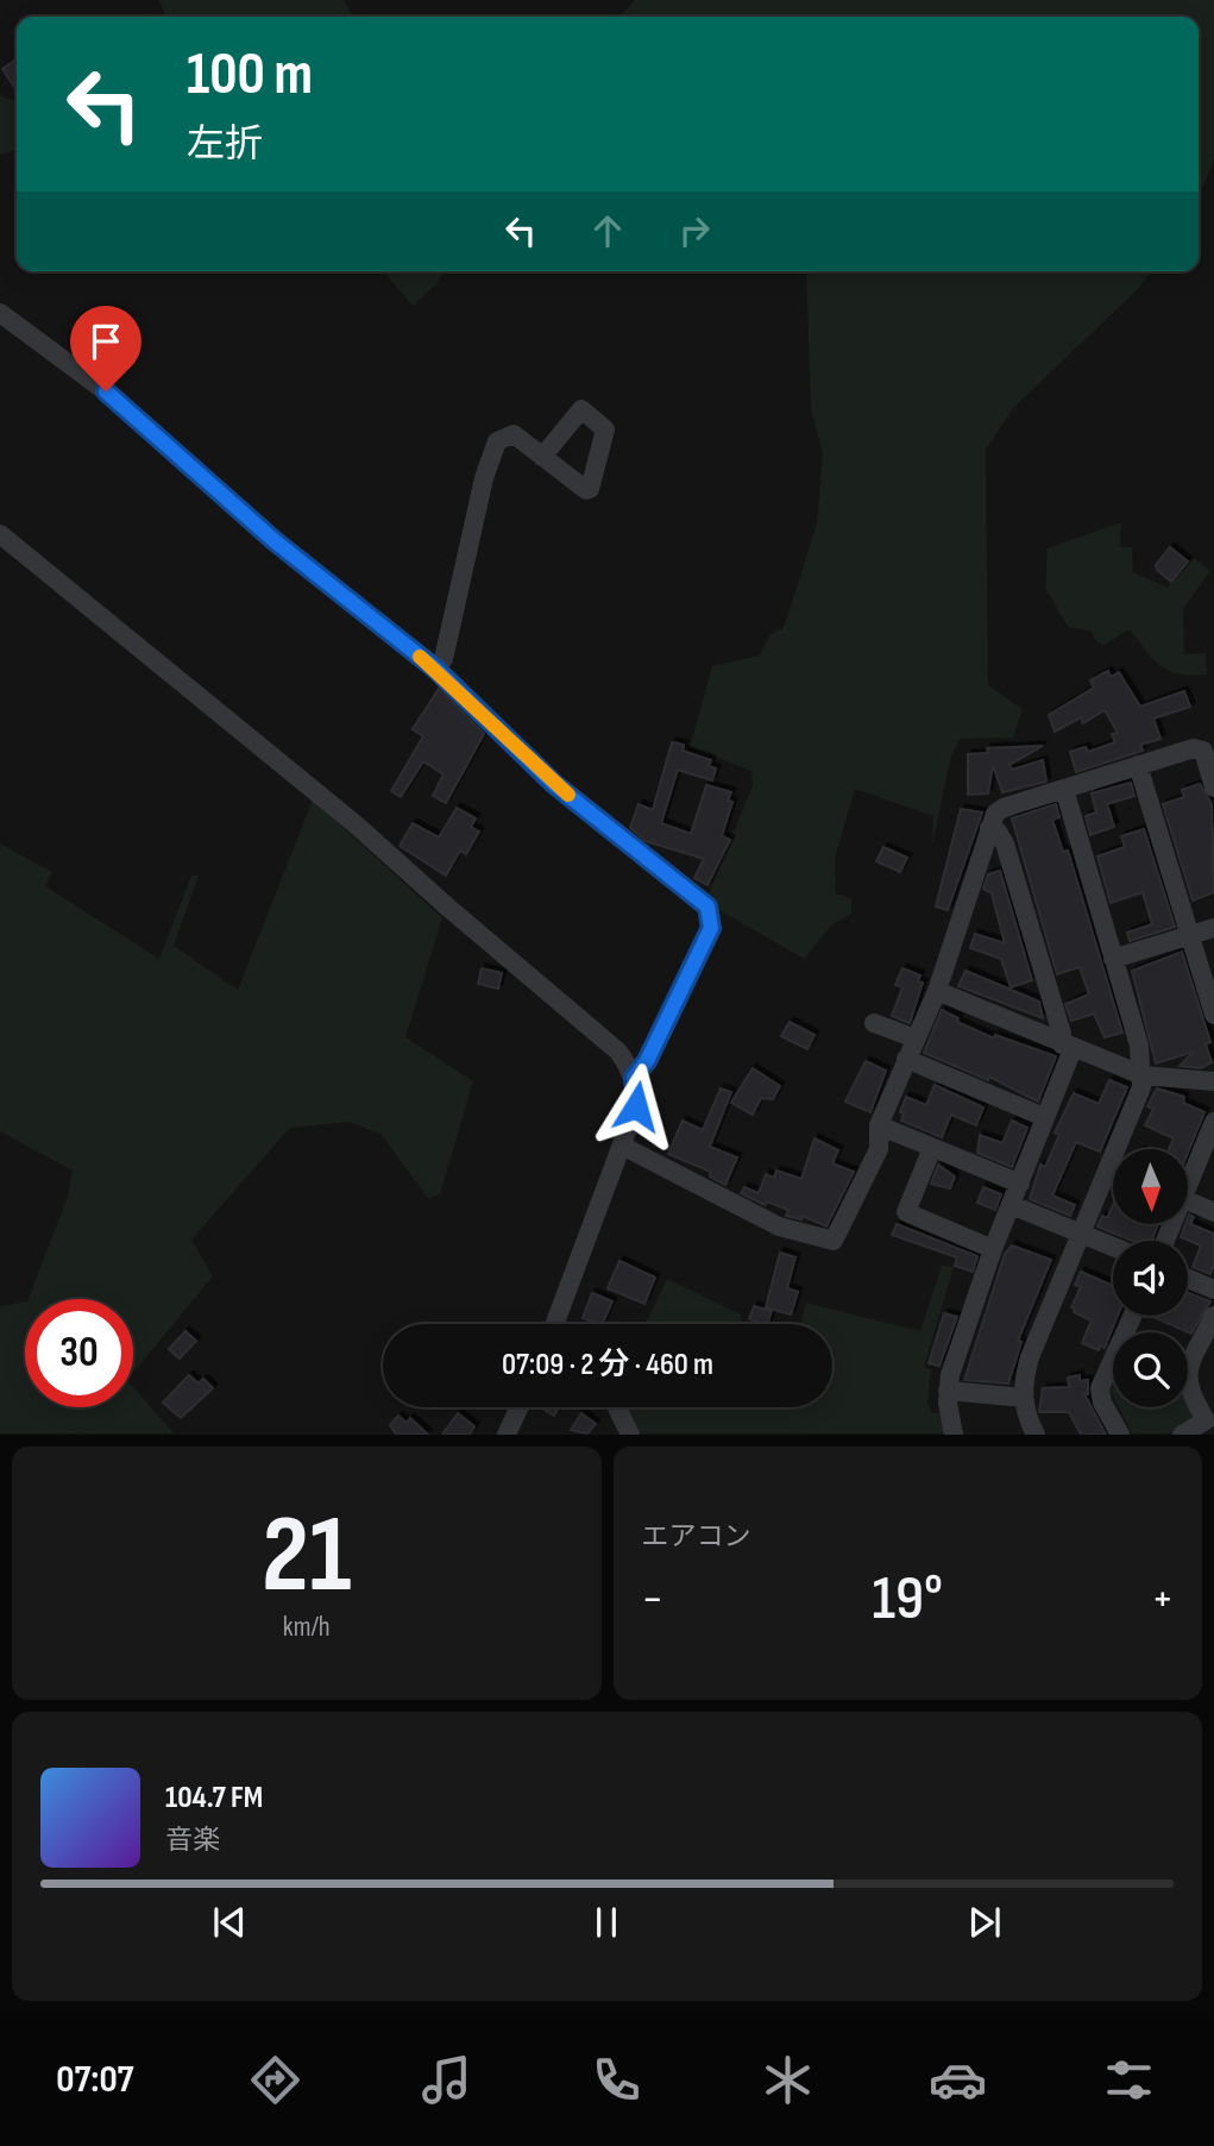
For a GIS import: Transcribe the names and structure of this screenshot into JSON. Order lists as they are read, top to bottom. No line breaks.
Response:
{"north":"bottom","page":{"turn":["100 m","左折"],"limit":"30","trip":"07:09 · 2 分 · 460 m","tile":[["21","km/h"],"エアコン"],"heat":["−","19°","+"],"song":["104.7 FM","音楽"],"tabs":"07:07"}}
